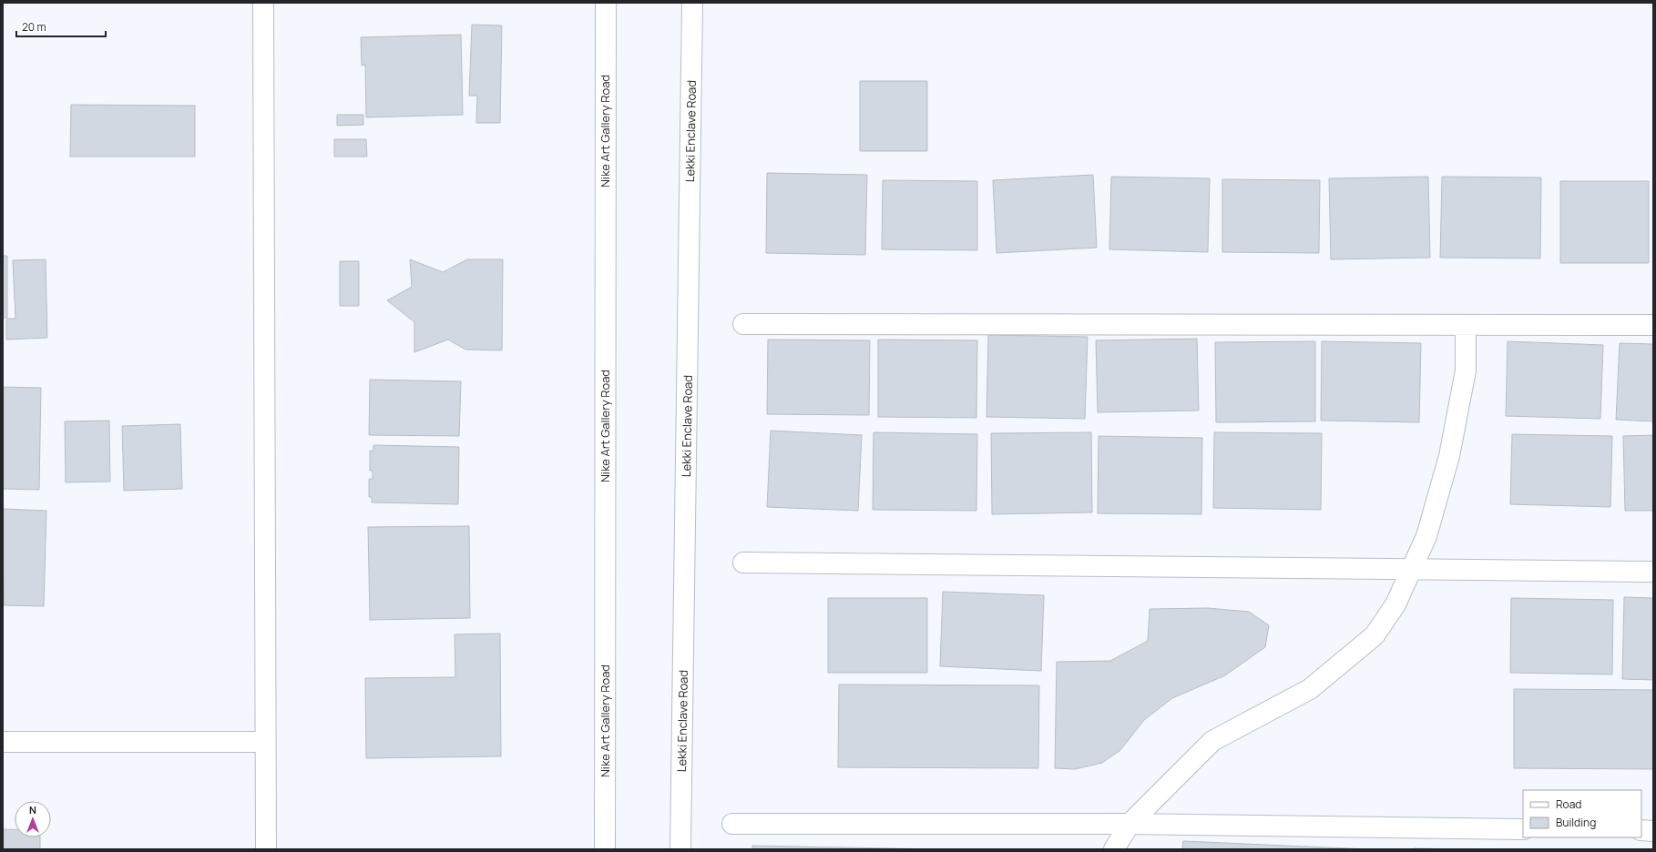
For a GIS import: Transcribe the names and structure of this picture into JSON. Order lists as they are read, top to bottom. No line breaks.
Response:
{"streets":{"street":["Nike Art Gallery Road","Lekki Enclave Road"]},"legend":["Road","Building"],"scale_bar":"20 m","north":"top"}
